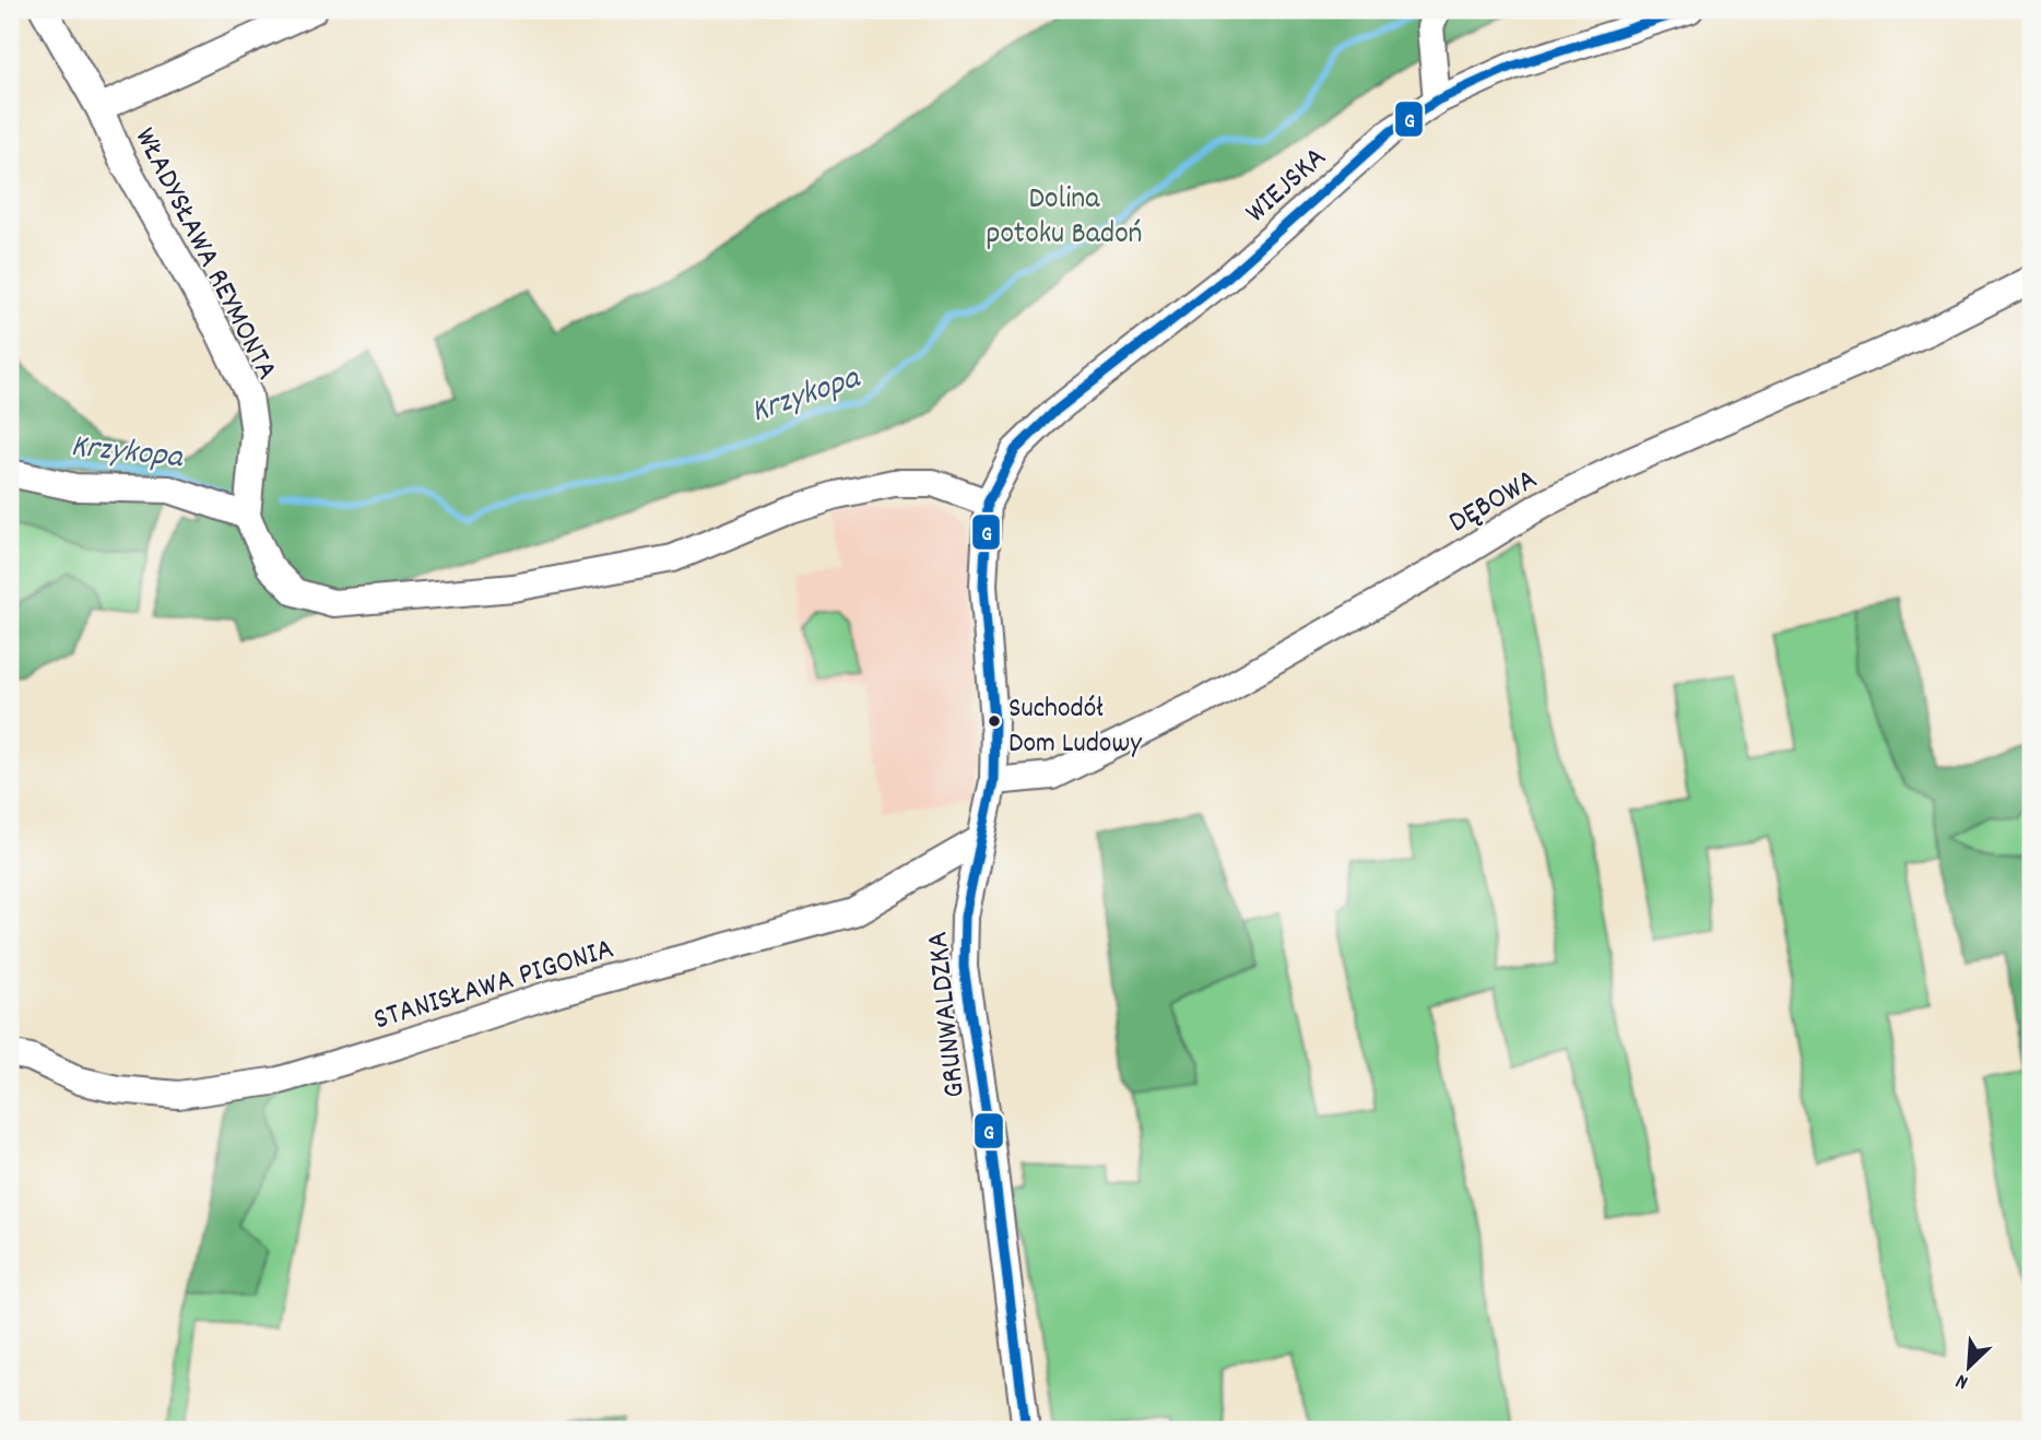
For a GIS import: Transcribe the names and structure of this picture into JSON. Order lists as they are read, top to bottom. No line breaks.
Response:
{"streets":{"street":["WIEJSKA","WŁADYSŁAWA REYMONTA","DĘBOWA","STANISŁAWA PIGONIA","GRUNWALDZKA"]},"crossings":[["WIEJSKA","WŁADYSŁAWA REYMONTA"],["WIEJSKA","GRUNWALDZKA"],["WŁADYSŁAWA REYMONTA","GRUNWALDZKA"],["DĘBOWA","GRUNWALDZKA"],["STANISŁAWA PIGONIA","GRUNWALDZKA"]],"water":["Krzykopa"],"parks":["Dolina potoku Badoń"],"places":["Suchodół Dom Ludowy"],"lines":["transit line G"],"north":"bottom left"}
